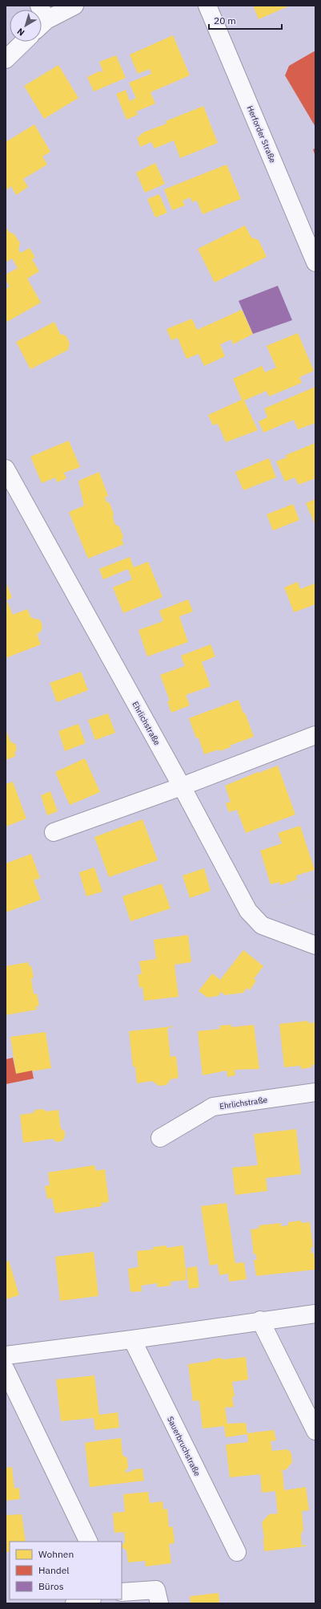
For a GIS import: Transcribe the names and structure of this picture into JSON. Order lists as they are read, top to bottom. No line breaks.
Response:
{"streets":{"street":["Herforder Straße","Ehrlichstraße","Sauerbruchstraße"]},"legend":["Wohnen","Handel","Büros"],"scale_bar":"20 m","north":"bottom left"}
